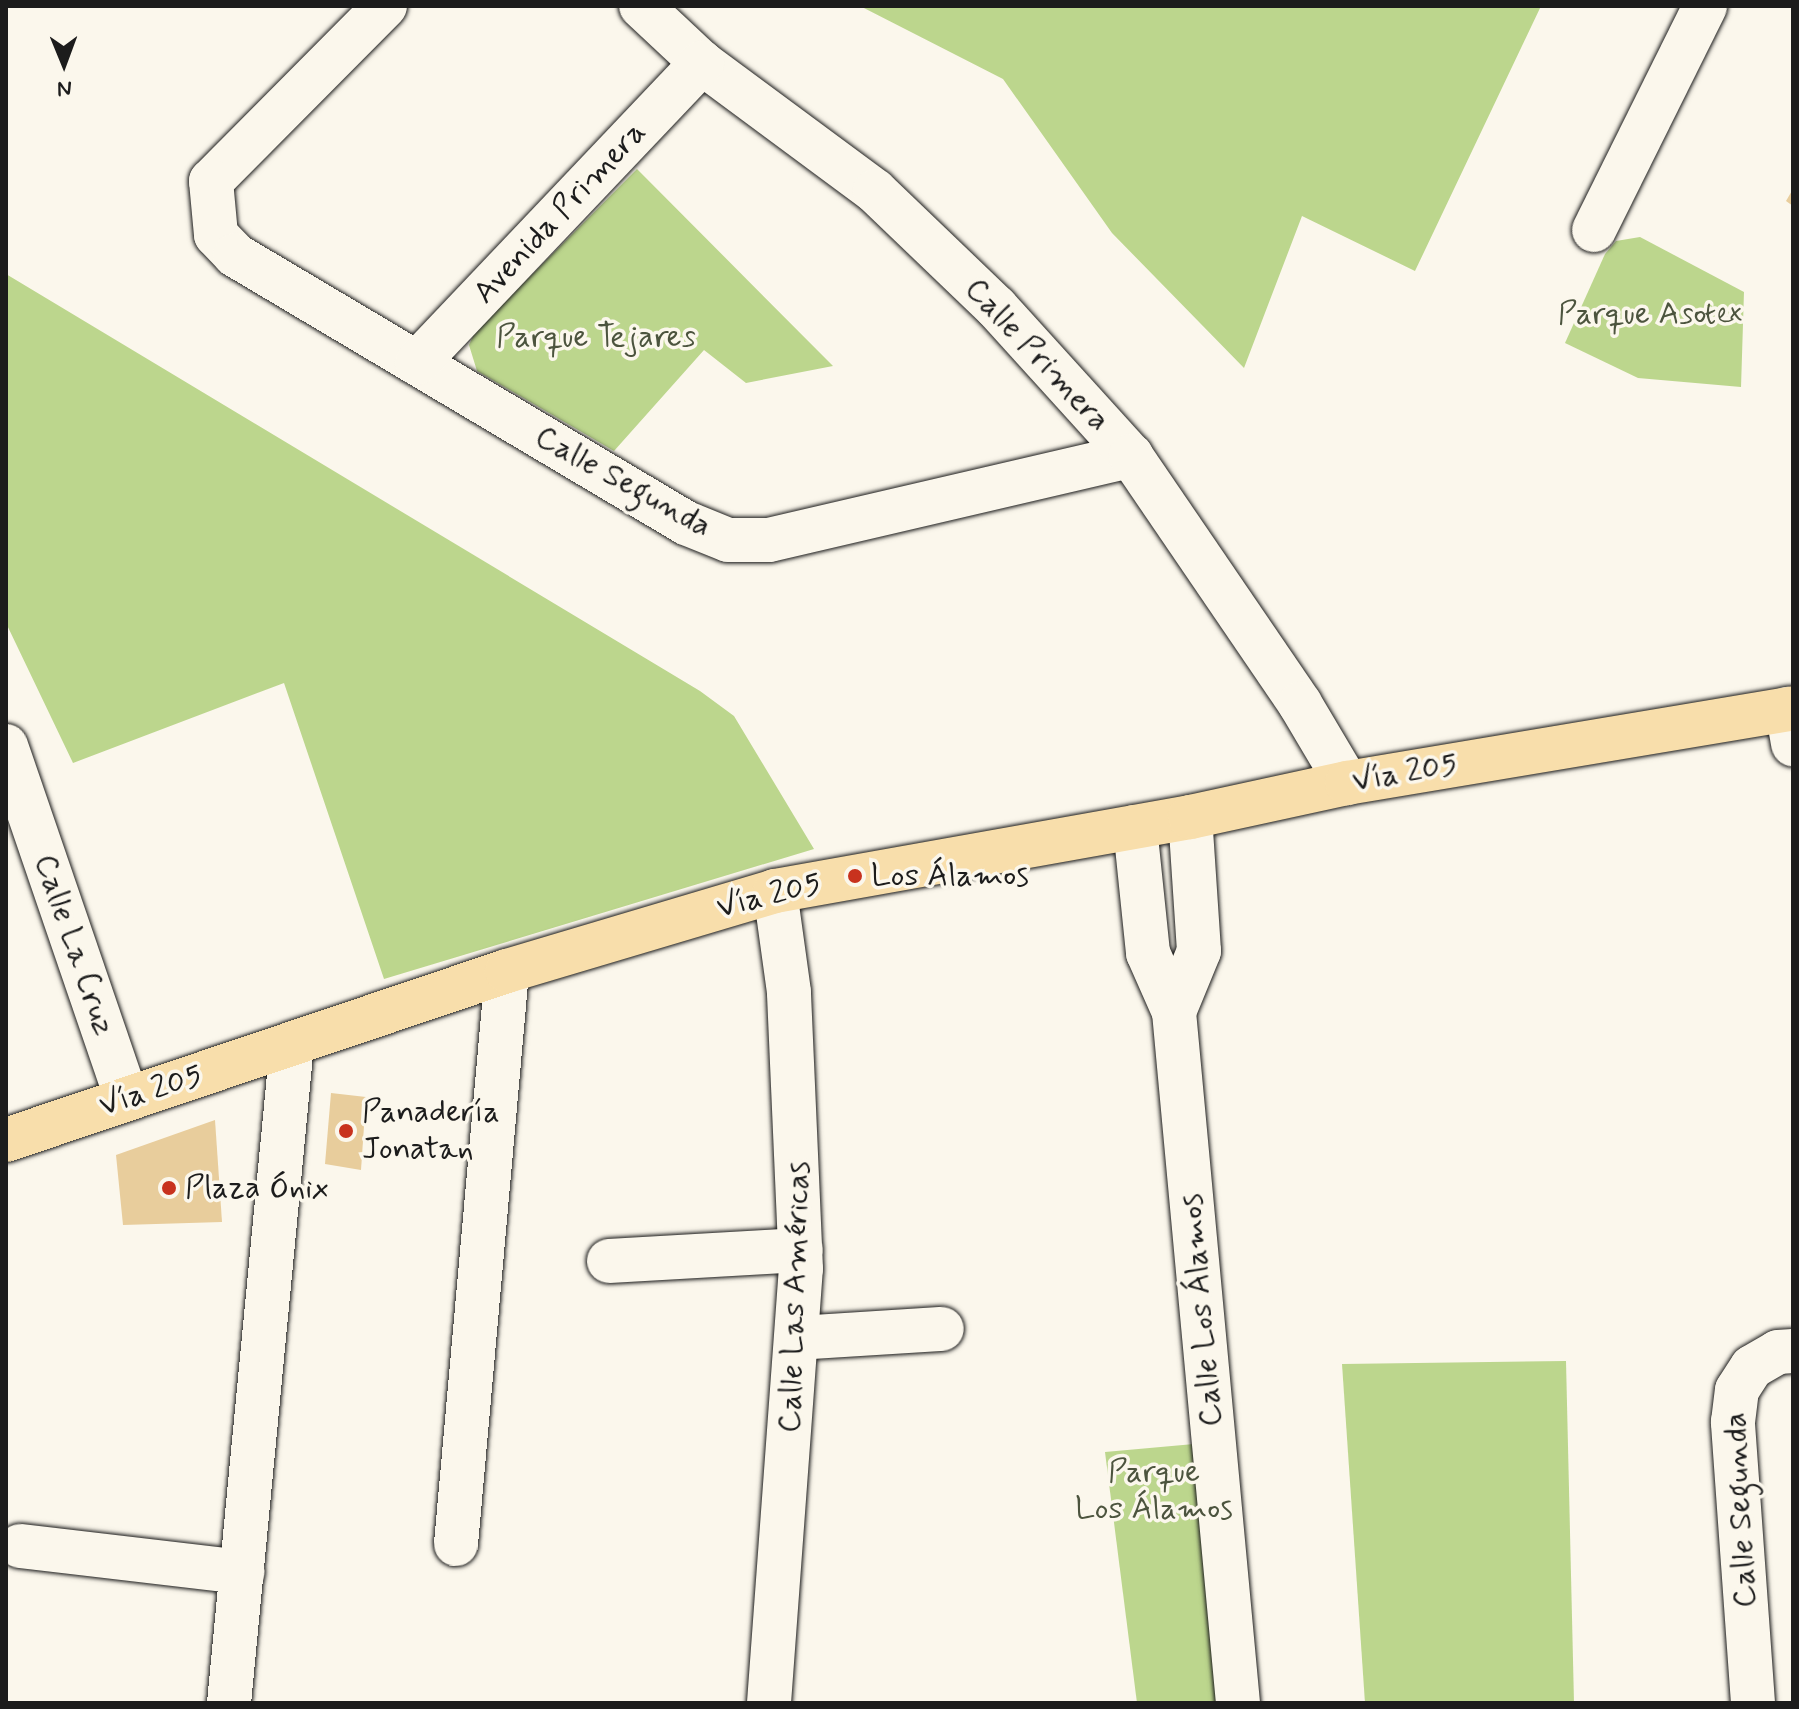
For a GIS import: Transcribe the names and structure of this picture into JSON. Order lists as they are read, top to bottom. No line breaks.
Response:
{"streets":{"main road":["Vía 205"],"street":["Avenida Primera","Calle Primera","Calle Segunda","Calle La Cruz","Calle Las Américas","Calle Los Álamos"]},"crossings":[["Avenida Primera","Calle Primera"],["Avenida Primera","Calle Segunda"],["Calle Primera","Calle Segunda"],["Calle Primera","Vía 205"],["Vía 205","Calle La Cruz"],["Vía 205","Calle Las Américas"]],"parks":["Parque Asotex","Parque Tejares","Parque Los Álamos"],"places":["Los Álamos","Panadería Jonatan","Plaza Ónix"],"north":"bottom"}
